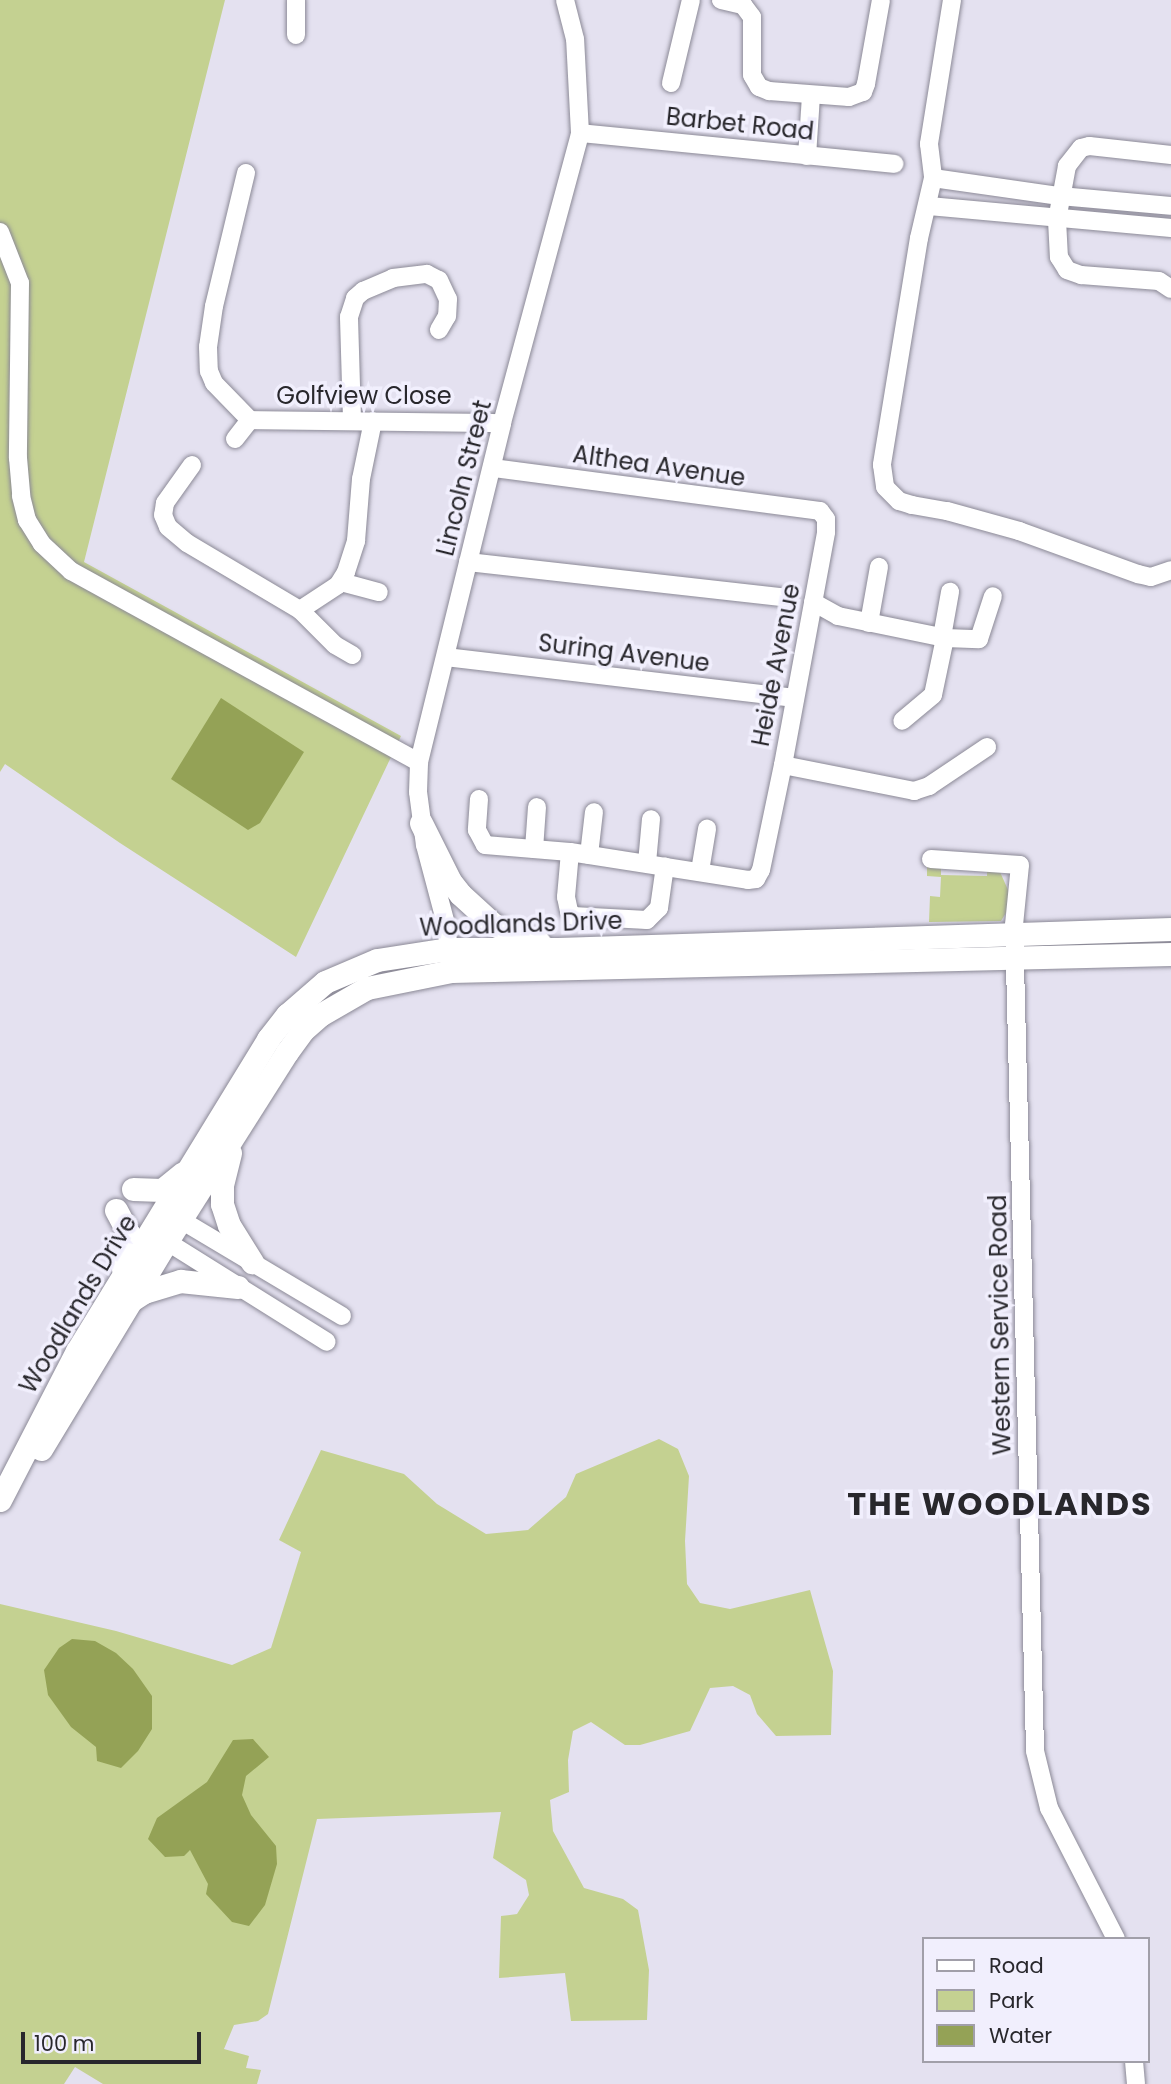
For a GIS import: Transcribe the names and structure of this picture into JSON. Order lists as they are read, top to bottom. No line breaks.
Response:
{"streets":{"main road":["Woodlands Drive"],"street":["Barbet Road","Golfview Close","Althea Avenue","Lincoln Street","Suring Avenue","Heide Avenue","Western Service Road"]},"crossings":[["Barbet Road","Lincoln Street"],["Golfview Close","Lincoln Street"],["Althea Avenue","Lincoln Street"],["Althea Avenue","Heide Avenue"],["Lincoln Street","Suring Avenue"],["Lincoln Street","Woodlands Drive"],["Suring Avenue","Heide Avenue"],["Woodlands Drive","Western Service Road"]],"districts":["THE WOODLANDS"],"legend":["Road","Park","Water"],"scale_bar":"100 m"}
